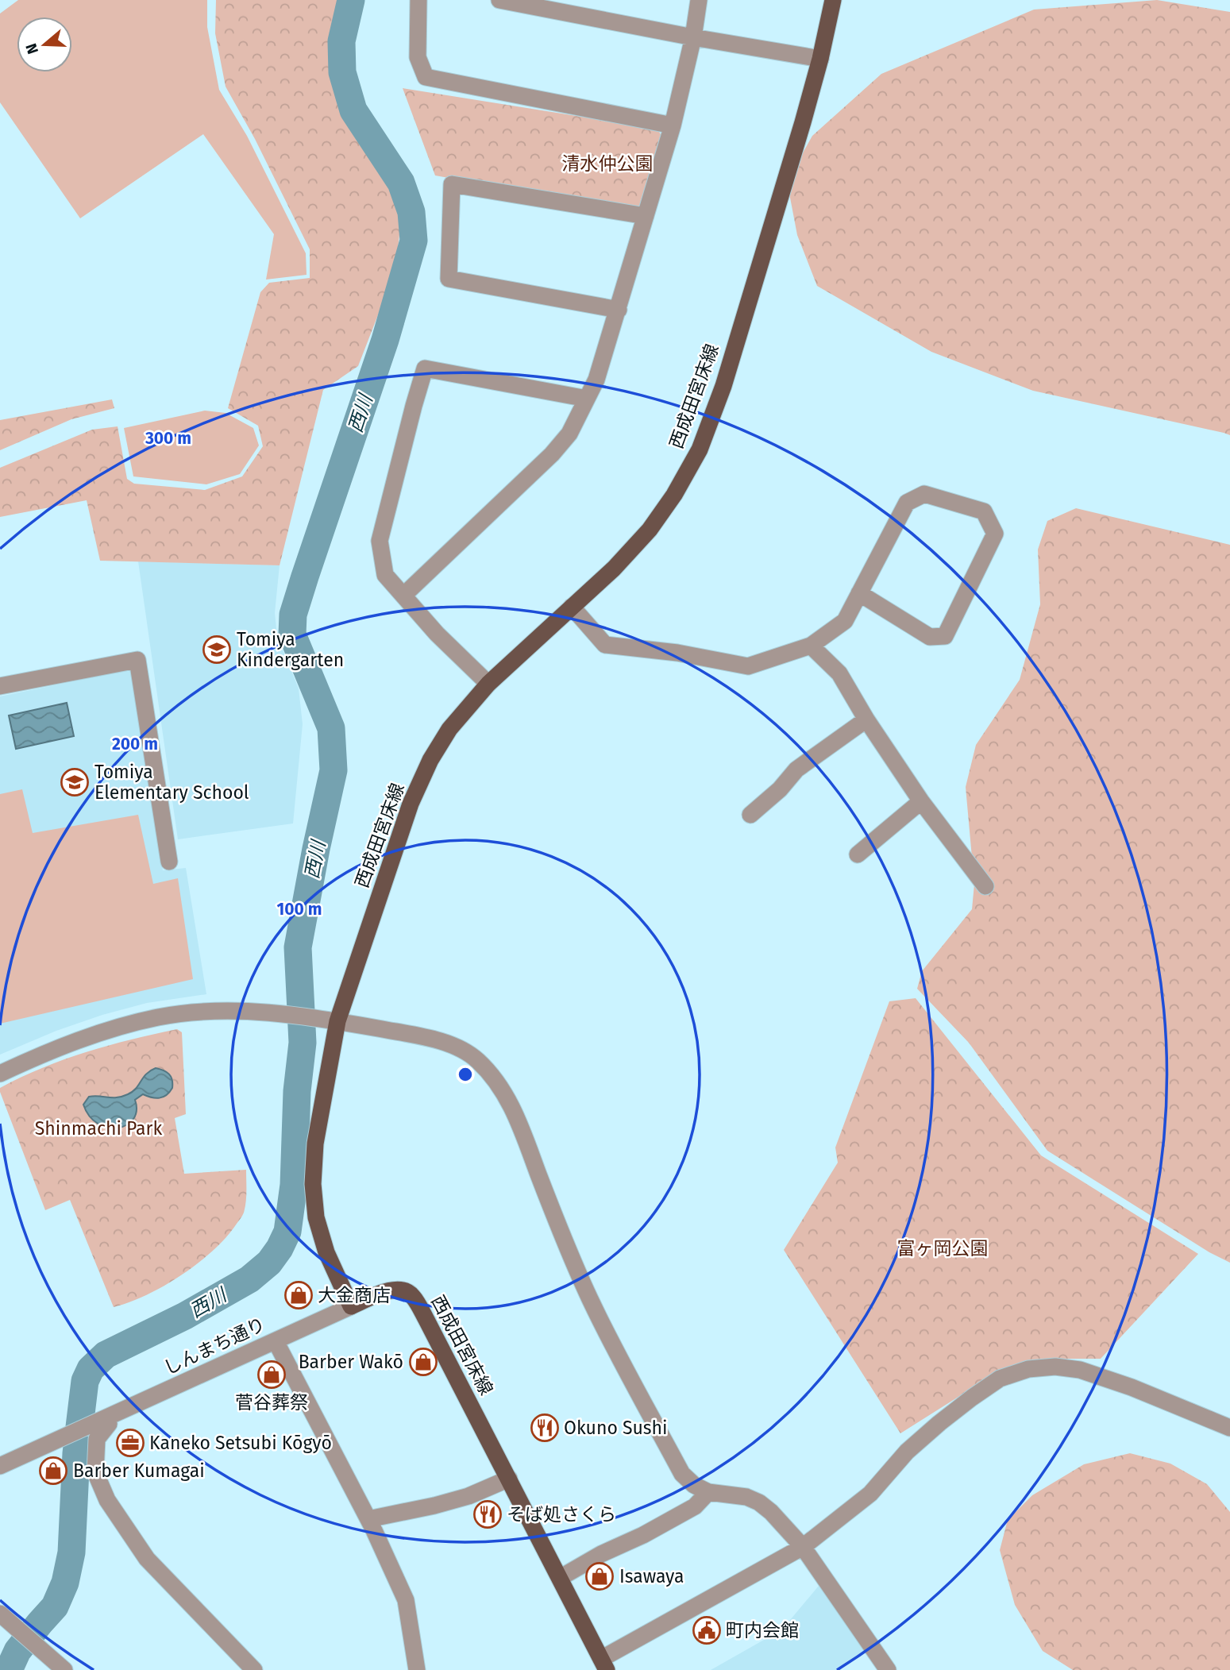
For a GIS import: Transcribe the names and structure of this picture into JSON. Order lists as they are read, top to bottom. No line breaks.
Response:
{"streets":{"main road":["西成田宮床線"],"street":["しんまち通り"]},"crossings":[["西成田宮床線","しんまち通り"]],"water":["西川"],"parks":["清水仲公園","Shinmachi Park","富ヶ岡公園"],"places":{"school or university":["Tomiya Kindergarten","Tomiya Elementary School"],"shop":["大金商店","Barber Wakō","菅谷葬祭","Barber Kumagai","Isawaya"],"restaurant":["Okuno Sushi","そば処さくら"],"office":["Kaneko Setsubi Kōgyō"],"public building":["町内会館"]},"north":"left","rings":["300 m","200 m","100 m"]}
